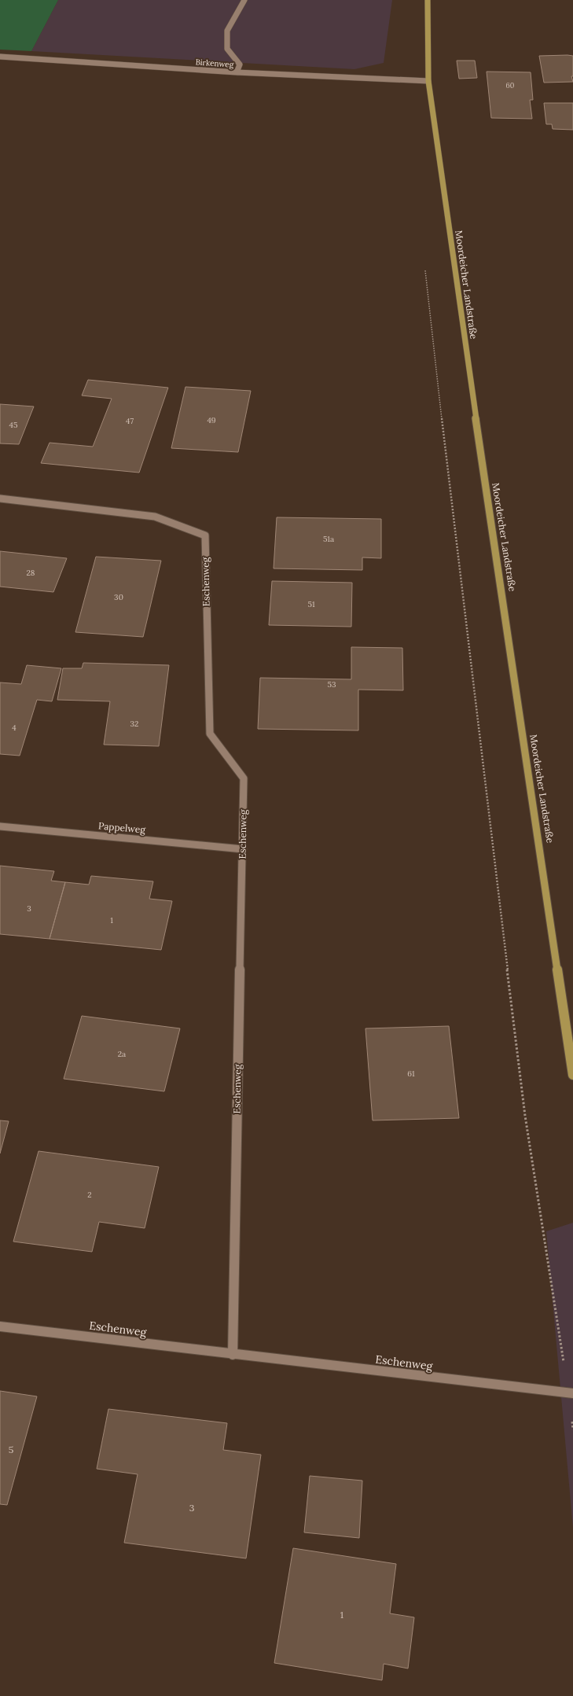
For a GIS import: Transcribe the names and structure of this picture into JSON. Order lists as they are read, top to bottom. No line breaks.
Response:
{"streets":{"main road":["Moordeicher Landstraße"],"street":["Birkenweg","Eschenweg","Pappelweg"]},"crossings":[["Birkenweg","Moordeicher Landstraße"],["Eschenweg","Pappelweg"]],"house_numbers":["60","49","47","45","51a","28","30","51","53","32","4","3","1","2a","61","2","5","3","1"]}
